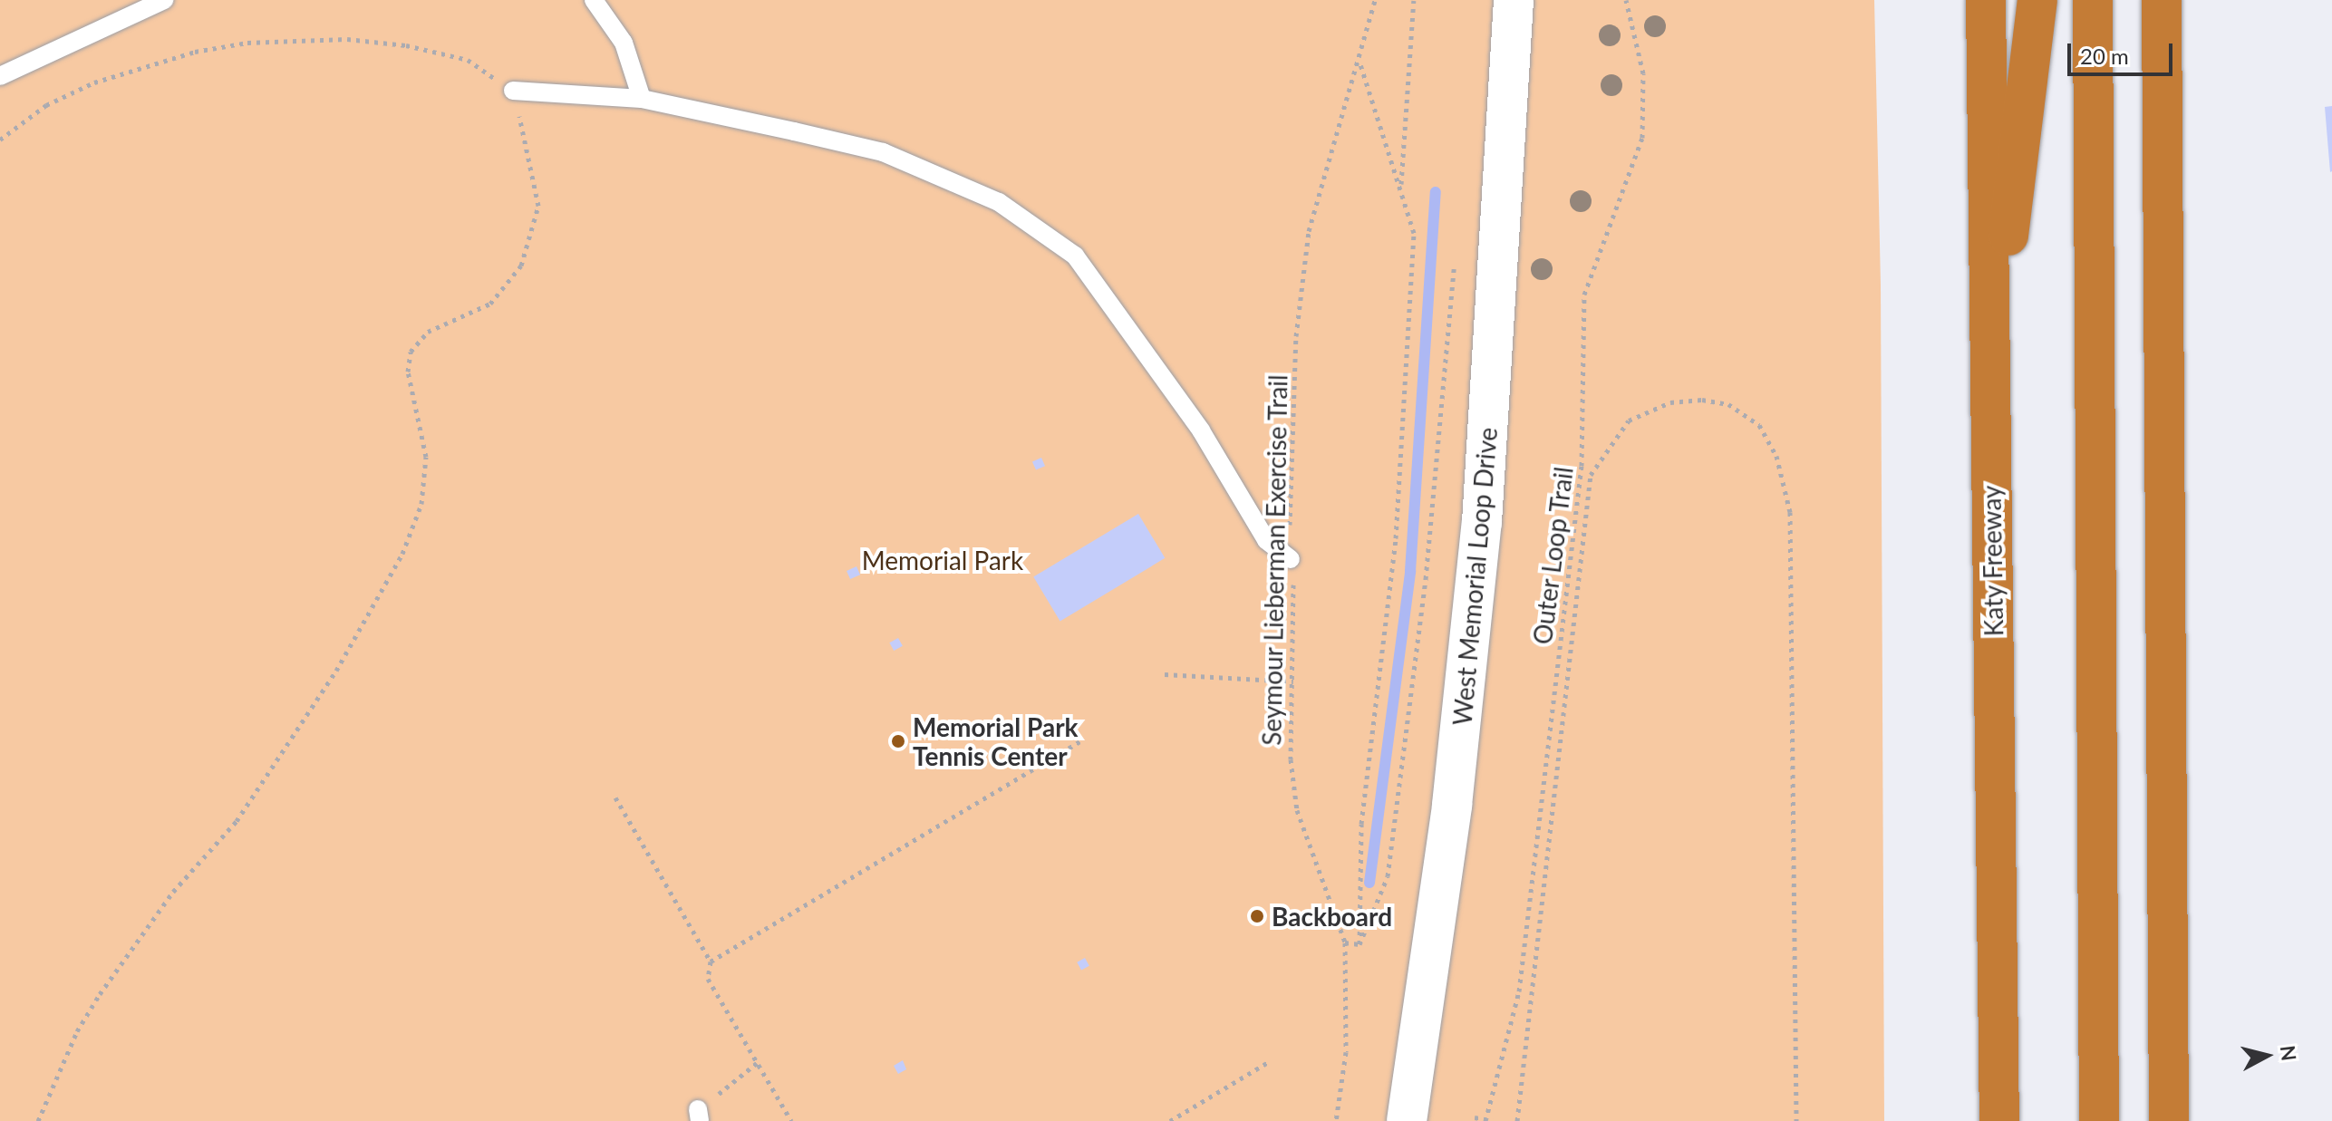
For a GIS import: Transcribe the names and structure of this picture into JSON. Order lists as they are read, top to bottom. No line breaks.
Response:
{"streets":{"highway":["Katy Freeway"],"street":["West Memorial Loop Drive"],"path":["Outer Loop Trail","Seymour Lieberman Exercise Trail"]},"parks":["Memorial Park"],"places":["Memorial Park Tennis Center","Backboard"],"scale_bar":"20 m","north":"right"}
